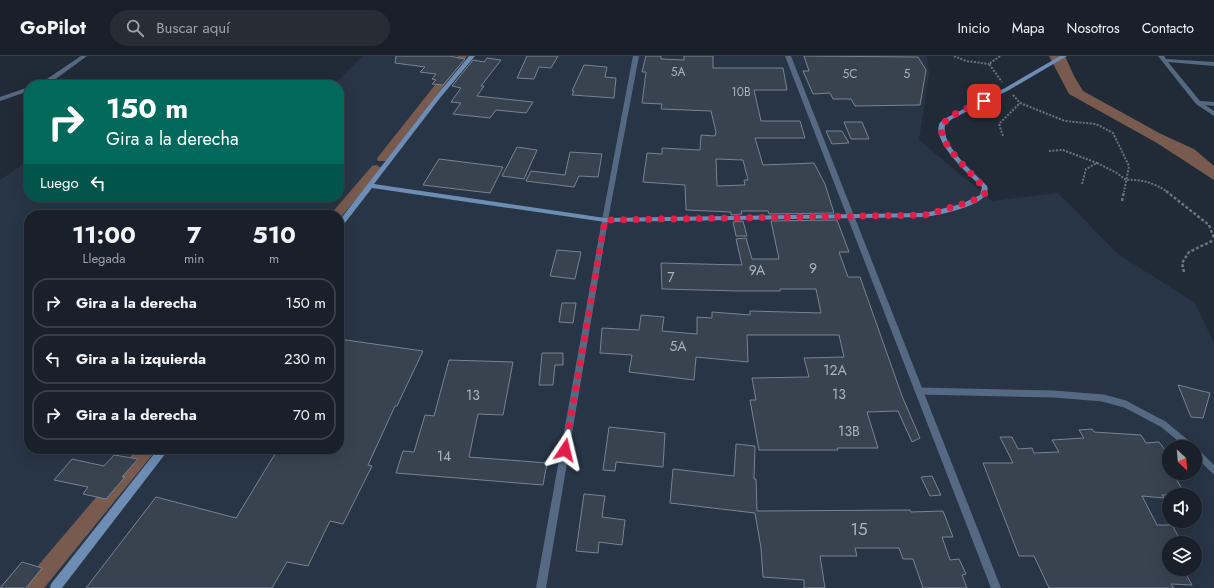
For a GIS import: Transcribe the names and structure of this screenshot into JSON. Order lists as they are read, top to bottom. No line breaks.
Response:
{"house_numbers":["5A","5C","5","10B","9","9A","7","5A","12A","13","13","13B","14","15"],"north":"bottom right","page":{"header":"GoPilot","search":"Buscar aquí","nav":["Inicio","Mapa","Nosotros","Contacto"],"turn":["150 m","Gira a la derecha"],"then":"Luego","eta":["11:00","Llegada","7","min","510","m"],"list":[{"name":"Gira a la derecha","value":"150 m"},{"name":"Gira a la izquierda","value":"230 m"},{"name":"Gira a la derecha","value":"70 m"}]}}
